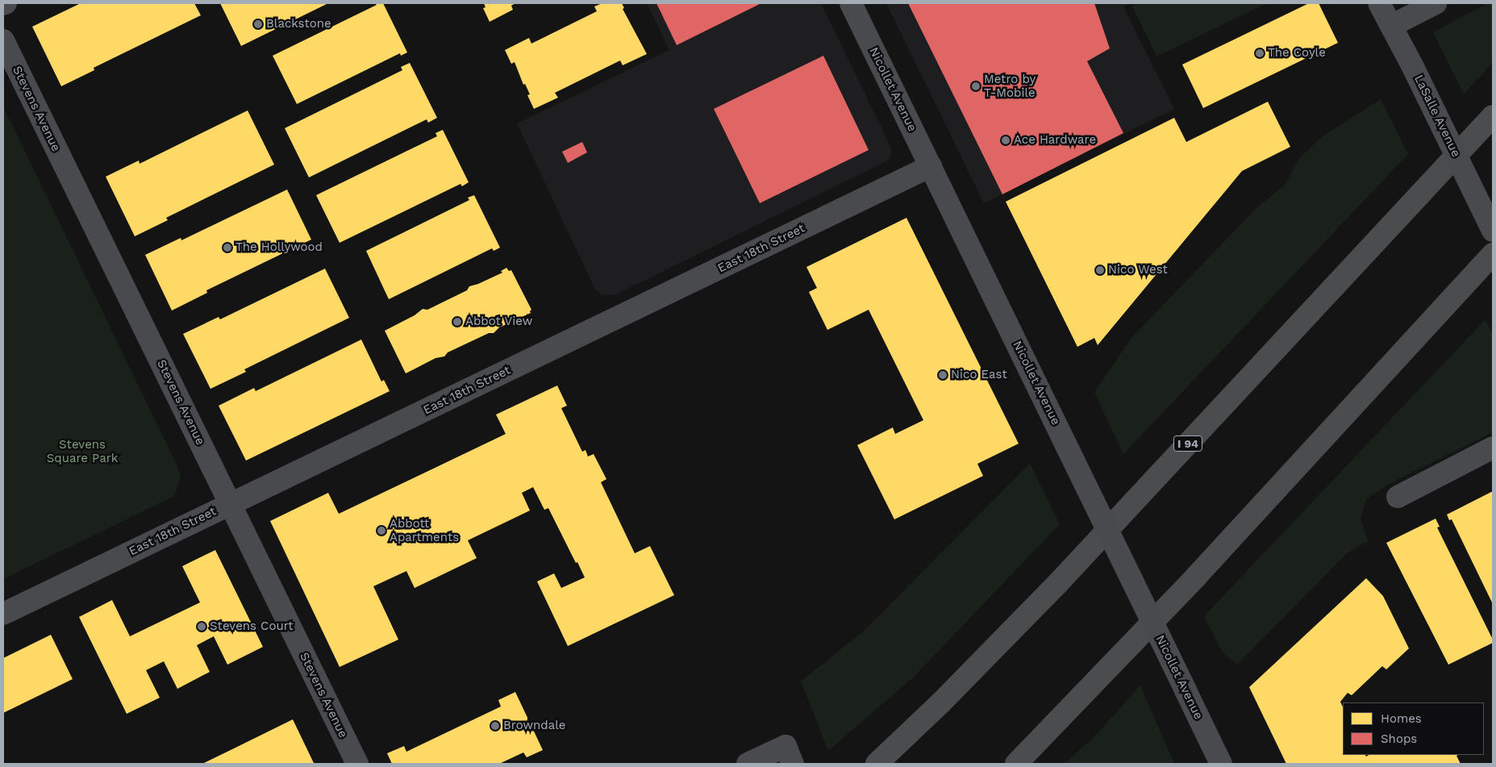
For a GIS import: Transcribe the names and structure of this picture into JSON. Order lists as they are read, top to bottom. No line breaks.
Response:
{"streets":{"highway":["I 94"],"street":["Nicollet Avenue","Stevens Avenue","LaSalle Avenue","East 18th Street"]},"crossings":[["Nicollet Avenue","East 18th Street"],["Stevens Avenue","East 18th Street"]],"parks":["Stevens Square Park"],"places":["Blackstone","The Coyle","Metro by T-Mobile","Ace Hardware","The Hollywood","Nico West","Abbot View","Nico East","Abbott Apartments","Stevens Court","Browndale"],"legend":["Homes","Shops"]}
